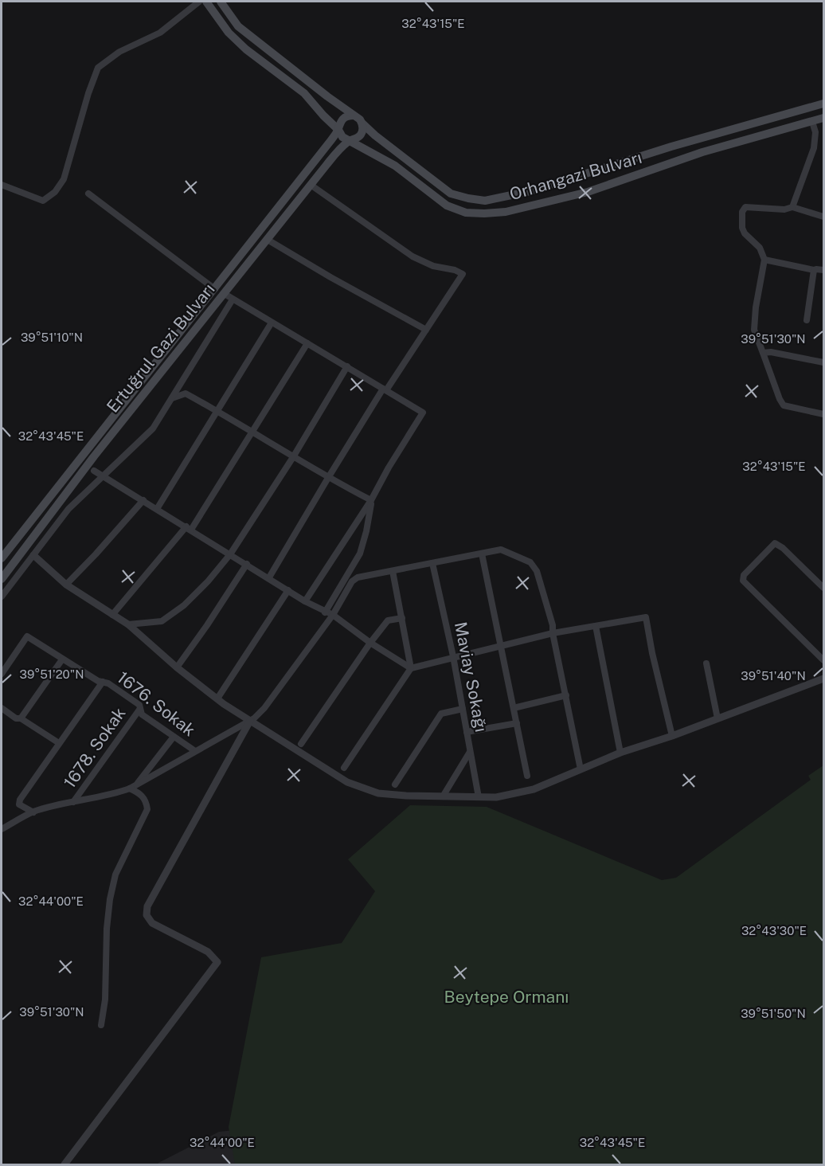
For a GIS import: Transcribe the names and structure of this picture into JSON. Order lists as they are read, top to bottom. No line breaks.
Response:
{"streets":{"main road":["Orhangazi Bulvarı","Ertuğrul Gazi Bulvarı"],"street":["Maviay Sokağı","1676. Sokak","1678. Sokak"]},"crossings":[["Orhangazi Bulvarı","Ertuğrul Gazi Bulvarı"],["1676. Sokak","1678. Sokak"]],"parks":["Beytepe Ormanı"],"coordinates":["32°43'15\"E","39°51'10\"N","39°51'30\"N","32°43'45\"E","39°51'20\"N","39°51'40\"N","32°44'00\"E","32°43'30\"E","39°51'50\"N"]}
